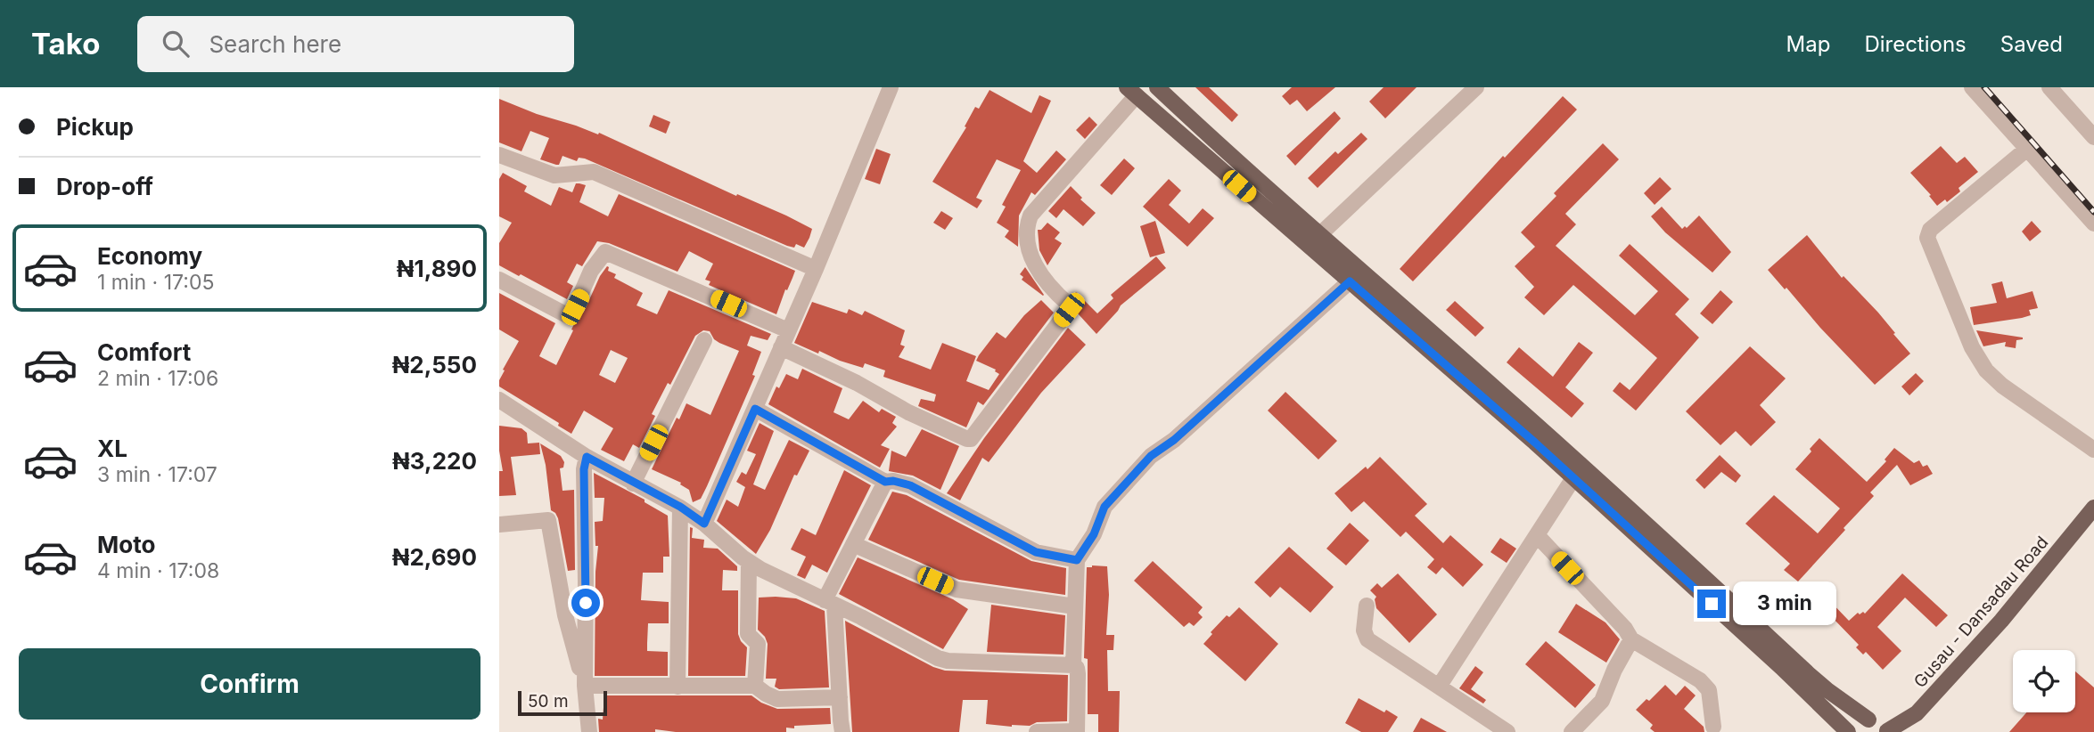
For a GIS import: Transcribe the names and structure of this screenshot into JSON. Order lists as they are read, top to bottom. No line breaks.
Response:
{"streets":{"main road":["Gusau - Dansadau Road"]},"scale_bar":"50 m","page":{"header":"Tako","search":"Search here","nav":["Map","Directions","Saved"],"banner":["Pickup","Drop-off"],"list":[{"name":"Economy","note":"1 min · 17:05","value":"₦1,890"},{"name":"Comfort","note":"2 min · 17:06","value":"₦2,550"},{"name":"XL","note":"3 min · 17:07","value":"₦3,220"},{"name":"Moto","note":"4 min · 17:08","value":"₦2,690"}],"bubble":"3 min","buttons":"Confirm","scale":"50 m"}}
